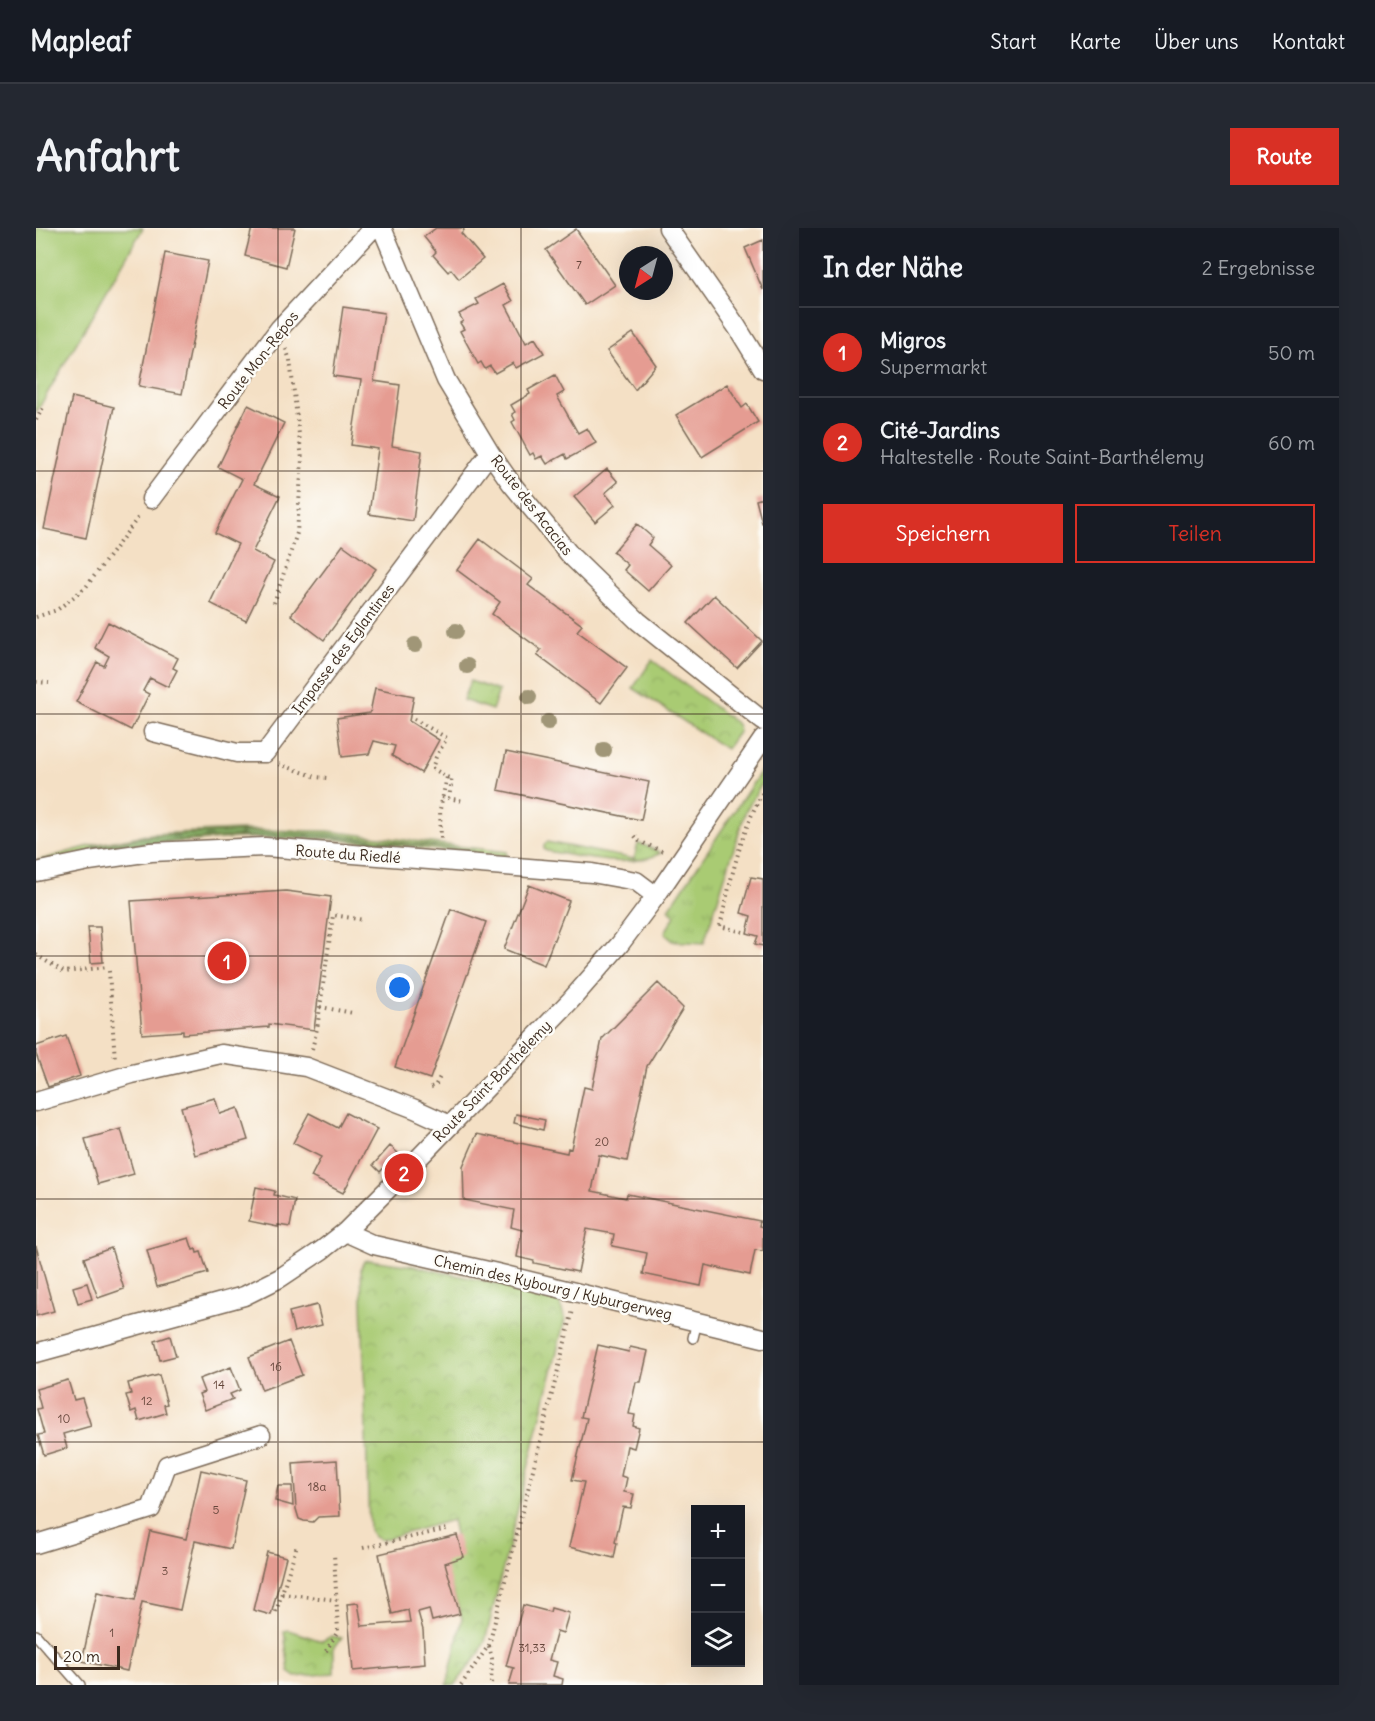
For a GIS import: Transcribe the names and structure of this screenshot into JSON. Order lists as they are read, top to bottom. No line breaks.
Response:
{"streets":{"street":["Route Mon-Repos","Route des Acacias","Impasse des Eglantines","Route du Riedlé","Route Saint-Barthélemy","Chemin des Kybourg / Kyburgerweg"]},"crossings":[["Route des Acacias","Impasse des Eglantines"],["Route du Riedlé","Route Saint-Barthélemy"],["Route Saint-Barthélemy","Chemin des Kybourg / Kyburgerweg"]],"house_numbers":["7","20","16","14","12","10","18a","5","3","1","31,33"],"scale_bar":"20 m","north":"bottom left","page":{"header":"Mapleaf","nav":["Start","Karte","Über uns","Kontakt"],"buttons":["Route",["Speichern","Teilen"]],"title":"Anfahrt","heading":["In der Nähe","2 Ergebnisse"],"list":[{"mark":"1","name":"Migros","note":"Supermarkt","value":"50 m"},{"mark":"2","name":"Cité-Jardins","note":"Haltestelle · Route Saint-Barthélemy","value":"60 m"}],"pins":["1","2"],"map_buttons":["+","−"],"scale":"20 m"}}
